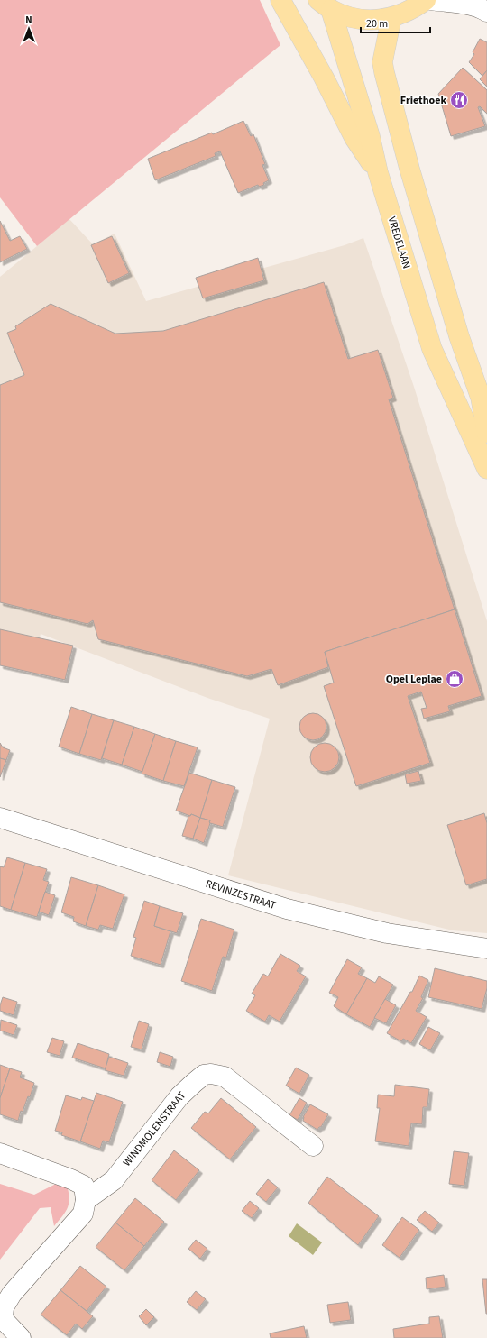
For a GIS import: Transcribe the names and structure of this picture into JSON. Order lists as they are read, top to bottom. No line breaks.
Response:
{"streets":{"main road":["VREDELAAN"],"street":["REVINZESTRAAT","WINDMOLENSTRAAT"]},"places":{"restaurant":["Friethoek"],"shop":["Opel Leplae"]},"scale_bar":"20 m","north":"top"}
